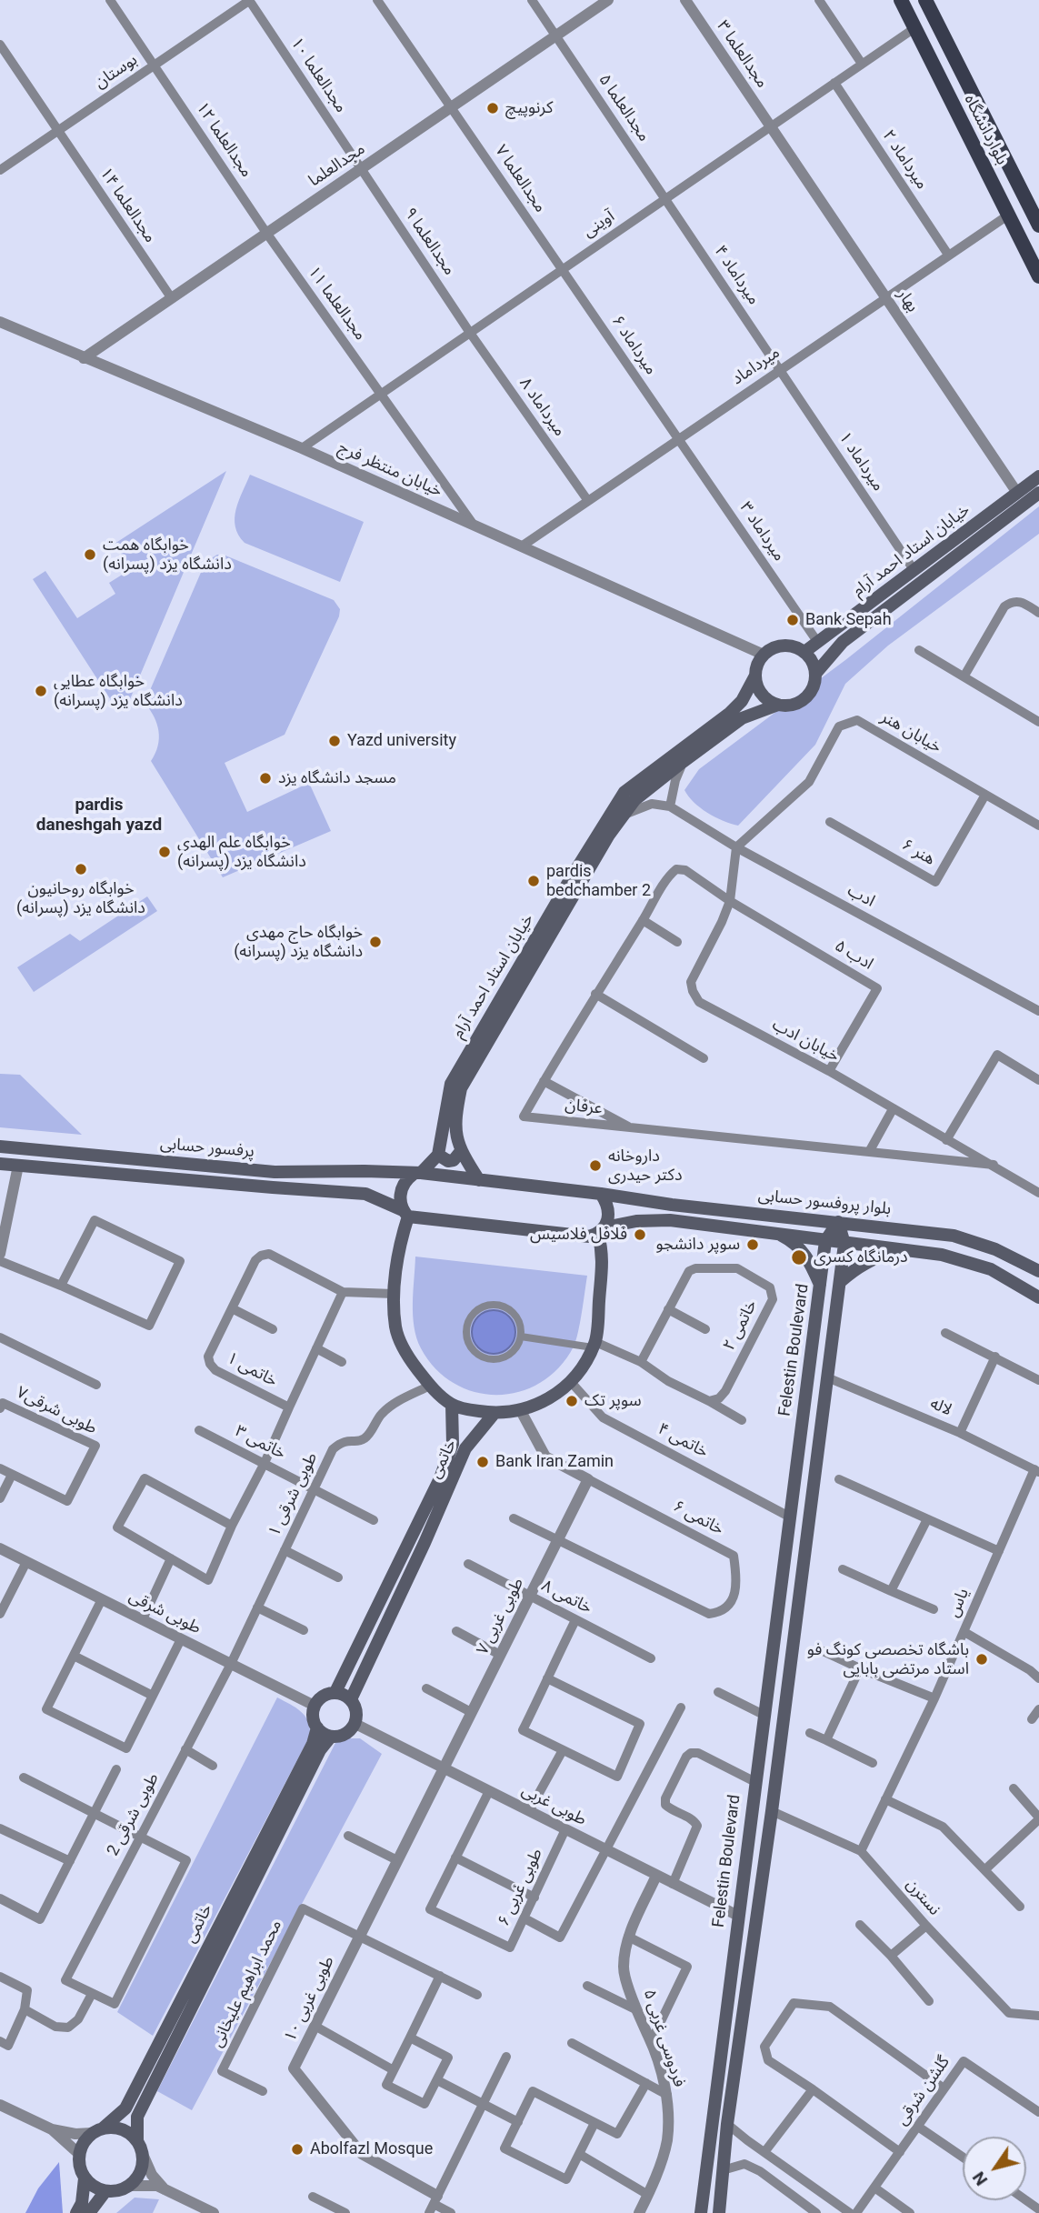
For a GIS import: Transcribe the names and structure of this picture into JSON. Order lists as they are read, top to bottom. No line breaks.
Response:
{"streets":{"main road":["بلواردانشگاه","خیابان استاد احمد آرام","پرفسور حسابی","بلوار پروفسور حسابی","Felestin Boulevard","خاتمی"],"street":["مجدالعلما ۳","بوستان","مجدالعلما ۱۰","مجدالعلما ۵","مجدالعلما ۱۲","میرداماد ۲","مجدالعلما","مجدالعلما ۷","مجدالعلما ۱۴","آوینی","مجدالعلما ۹","میرداماد ۴","بهار","مجدالعلما ۱۱","میرداماد ۶","میرداماد","میرداماد ۸","میرداماد ۱","خیابان منتظر فرج","میرداماد ۳","خیابان هنر","هنر ۶","ادب","ادب ۵","خیابان ادب","عرفان","خاتمی ۲","خاتمی ۱","لاله","طوبی شرقی۷","خاتمی ۴","خاتمی ۳","طوبی شرقی ۱","خاتمی ۶","خاتمی ۸","یاس","طوبی شرقی","طوبی غربی ۷","طوبی غربی","طوبی شرقی 2","طوبی غربی ۶","نسترن","محمد ابراهیم علیخانی","طوبی غربی ۱۰","فردوسی غربی ۵","گلشن شرقی"]},"crossings":[["مجدالعلما ۳","آوینی"],["مجدالعلما ۳","بهار"],["بوستان","مجدالعلما ۱۰"],["بوستان","مجدالعلما ۱۲"],["بوستان","مجدالعلما ۱۴"],["مجدالعلما ۱۰","مجدالعلما"],["مجدالعلما ۱۰","مجدالعلما ۹"],["مجدالعلما ۵","مجدالعلما"],["مجدالعلما ۵","آوینی"],["مجدالعلما ۵","میرداماد ۴"],["بلواردانشگاه","آوینی"],["بلواردانشگاه","میرداماد"],["مجدالعلما ۱۲","مجدالعلما"],["مجدالعلما ۱۲","مجدالعلما ۱۱"],["میرداماد ۲","آوینی"],["میرداماد ۲","میرداماد"],["مجدالعلما","مجدالعلما ۷"],["مجدالعلما","مجدالعلما ۱۴"],["مجدالعلما","مجدالعلما ۹"],["مجدالعلما","مجدالعلما ۱۱"],["مجدالعلما","خیابان منتظر فرج"],["مجدالعلما ۷","آوینی"],["مجدالعلما ۷","میرداماد ۶"],["آوینی","مجدالعلما ۹"],["آوینی","میرداماد ۴"],["آوینی","بهار"],["آوینی","مجدالعلما ۱۱"],["آوینی","میرداماد ۶"],["آوینی","میرداماد ۸"],["آوینی","خیابان منتظر فرج"],["مجدالعلما ۹","میرداماد ۸"],["میرداماد ۴","میرداماد"],["میرداماد ۴","میرداماد ۱"],["بهار","میرداماد"],["بهار","خیابان استاد احمد آرام"],["مجدالعلما ۱۱","خیابان منتظر فرج"],["میرداماد ۶","میرداماد"],["میرداماد ۶","میرداماد ۳"],["میرداماد","میرداماد ۸"],["میرداماد","میرداماد ۱"],["میرداماد","خیابان منتظر فرج"],["میرداماد","میرداماد ۳"],["میرداماد ۱","خیابان استاد احمد آرام"],["خیابان منتظر فرج","خیابان استاد احمد آرام"],["میرداماد ۳","خیابان استاد احمد آرام"],["خیابان استاد احمد آرام","پرفسور حسابی"],["خیابان استاد احمد آرام","بلوار پروفسور حسابی"],["خیابان هنر","هنر ۶"],["خیابان هنر","ادب"],["خیابان هنر","خیابان ادب"],["ادب","خیابان ادب"],["ادب ۵","خیابان ادب"],["ادب ۵","عرفان"],["خیابان ادب","عرفان"],["پرفسور حسابی","بلوار پروفسور حسابی"],["بلوار پروفسور حسابی","Felestin Boulevard"],["Felestin Boulevard","خاتمی ۴"],["Felestin Boulevard","طوبی غربی"],["لاله","یاس"],["خاتمی ۳","طوبی شرقی ۱"],["خاتمی","طوبی شرقی"],["خاتمی","طوبی غربی"],["طوبی شرقی ۱","طوبی شرقی"],["طوبی شرقی ۱","طوبی شرقی 2"],["خاتمی ۶","طوبی غربی ۷"],["خاتمی ۸","طوبی غربی ۷"],["یاس","نسترن"],["طوبی شرقی","طوبی غربی"],["طوبی شرقی","طوبی شرقی 2"],["طوبی غربی ۷","طوبی غربی"],["طوبی غربی ۷","طوبی غربی ۱۰"],["طوبی غربی","طوبی غربی ۶"],["طوبی غربی","طوبی غربی ۱۰"],["طوبی غربی","فردوسی غربی ۵"],["محمد ابراهیم علیخانی","طوبی غربی ۱۰"]],"districts":["pardis daneshgah yazd"],"places":["کرنوپیچ","خوابگاه همت (پسرانه) دانشگاه یزد","Bank Sepah","خوابگاه عطایی (پسرانه) دانشگاه یزد","Yazd university","مسجد دانشگاه یزد","خوابگاه علم الهدی (پسرانه) دانشگاه یزد","خوابگاه روحانیون (پسرانه) دانشگاه یزد","pardis bedchamber 2","خوابگاه حاج مهدی (پسرانه) دانشگاه یزد","داروخانه دکتر حیدری","فلافل فلاسیس","سوپر دانشجو","درمانگاه کسری","سوپر تک","Bank Iran Zamin","باشگاه تخصصی کونگ فو استاد مرتضی بابایی","Abolfazl Mosque"],"north":"bottom left"}
